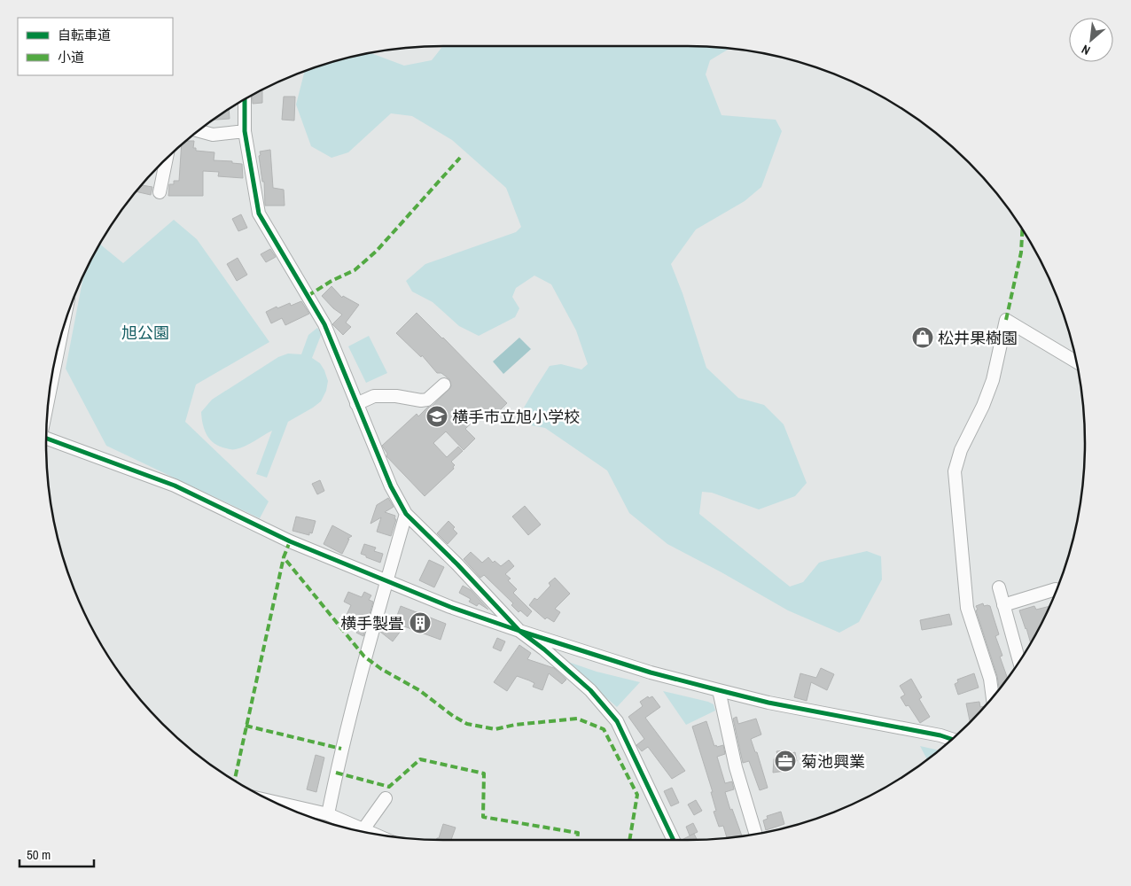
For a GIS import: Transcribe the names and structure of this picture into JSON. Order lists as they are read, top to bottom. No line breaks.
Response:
{"parks":["旭公園"],"places":{"shop":["松井果樹園"],"school or university":["横手市立旭小学校"],"building":["横手製畳"],"office":["菊池興業"]},"legend":["自転車道","小道"],"scale_bar":"50 m","north":"bottom left"}
